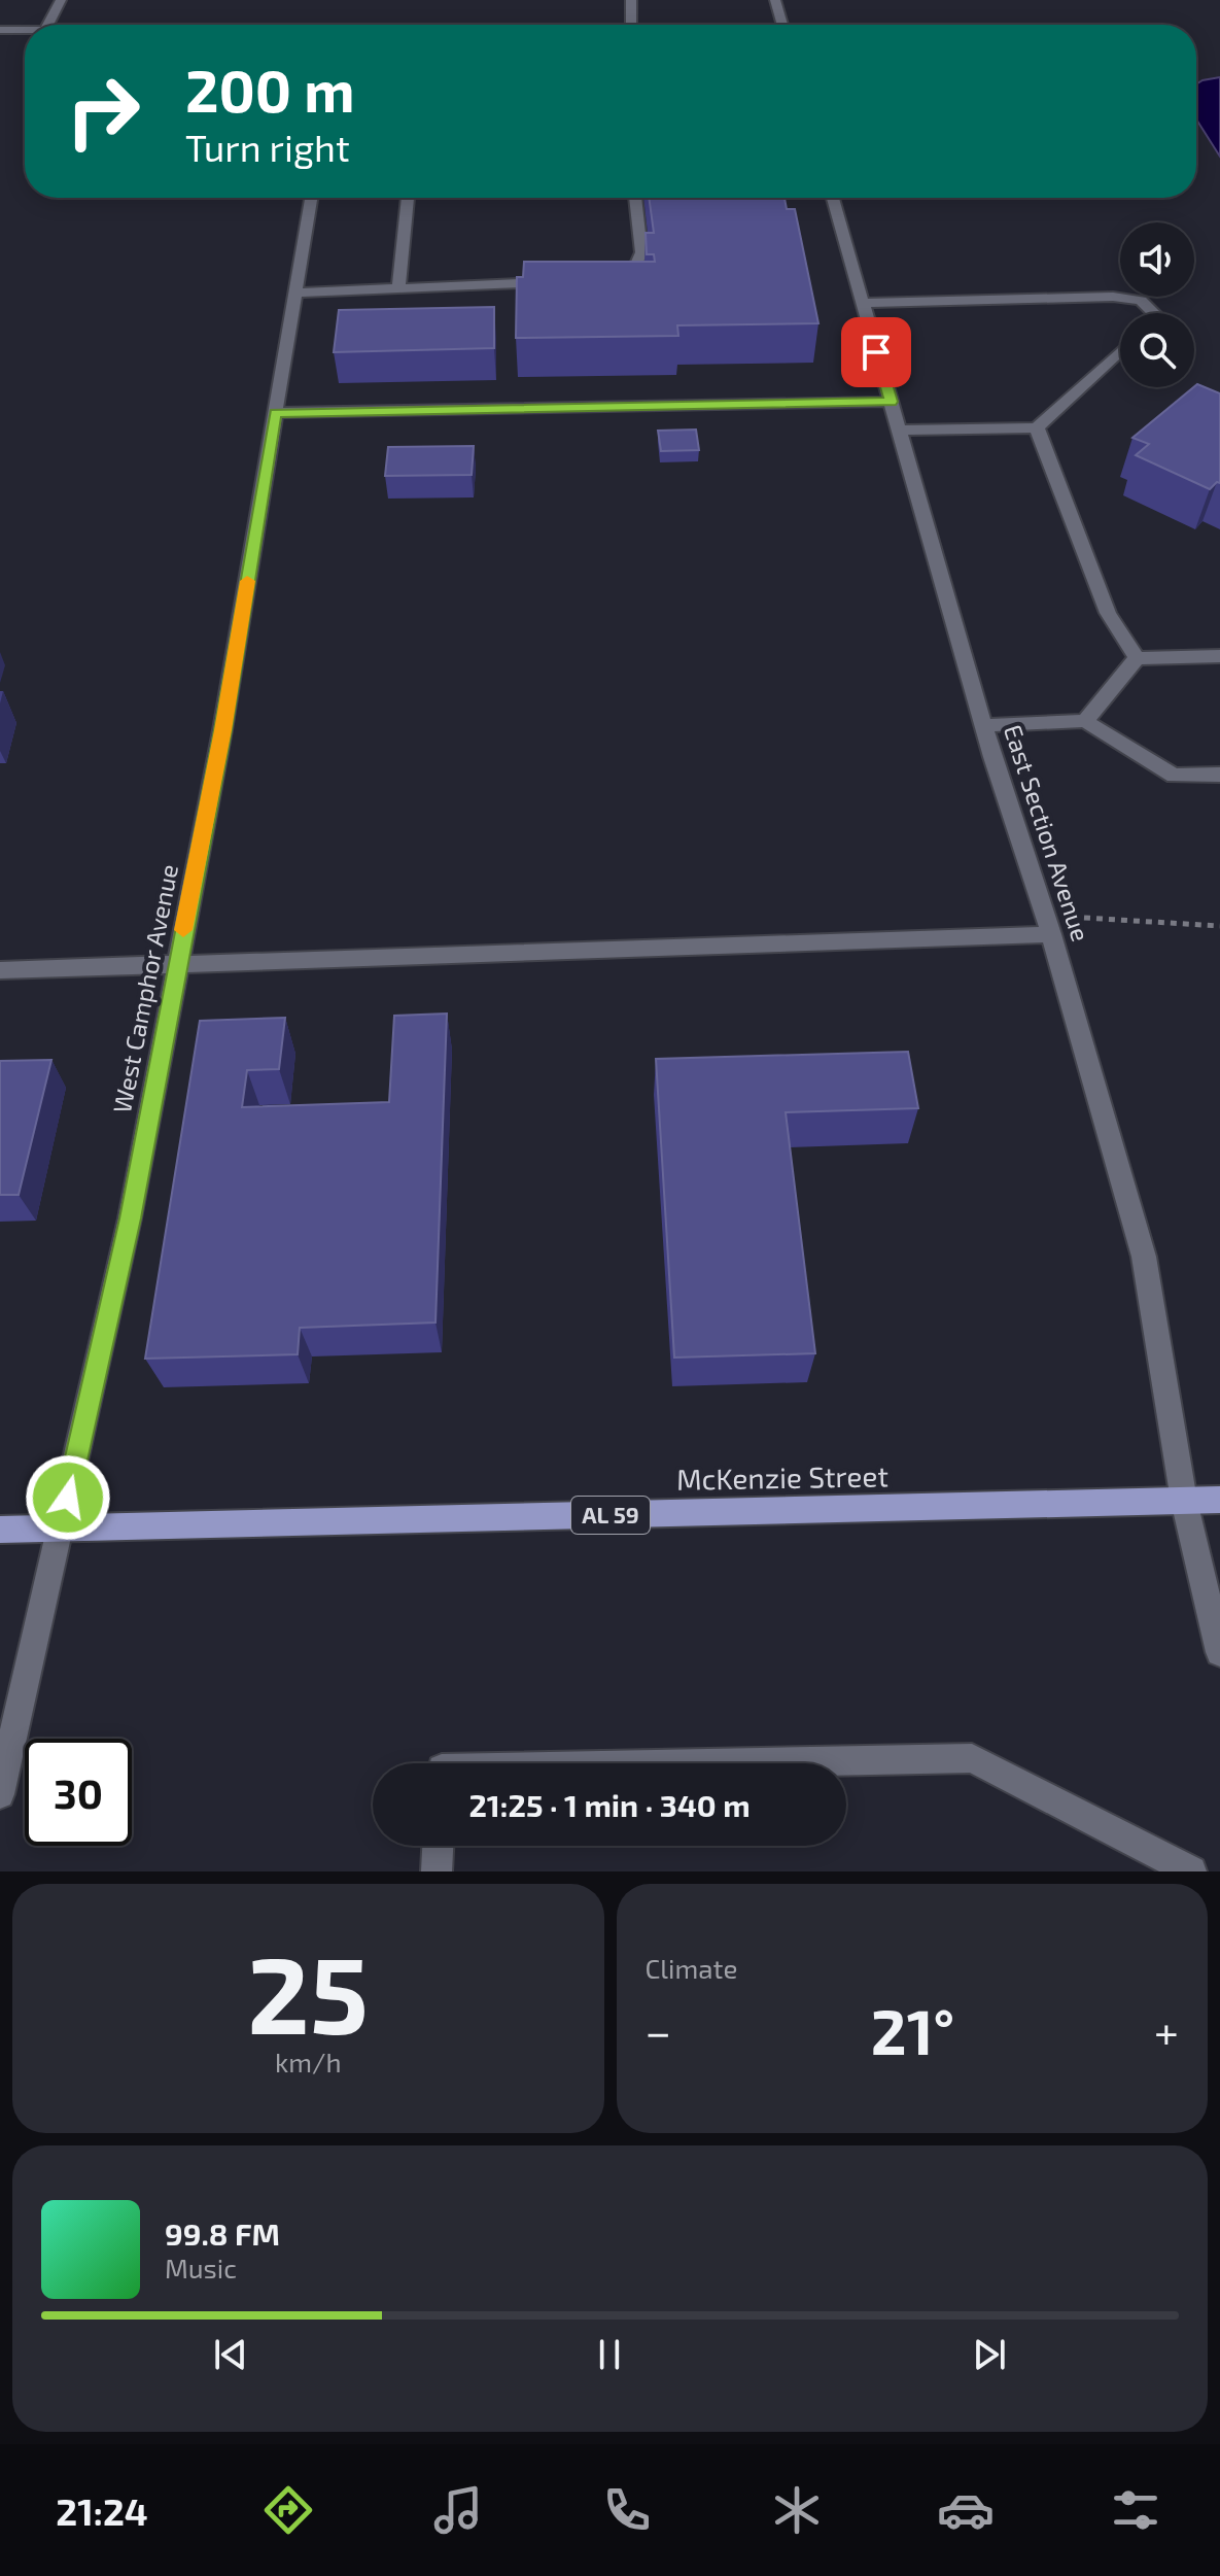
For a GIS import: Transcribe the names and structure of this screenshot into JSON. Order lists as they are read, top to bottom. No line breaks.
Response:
{"streets":{"main road":["McKenzie Street","AL 59"],"street":["East Section Avenue","West Camphor Avenue"]},"crossings":[["East Section Avenue","McKenzie Street"],["West Camphor Avenue","McKenzie Street"]],"page":{"turn":["200 m","Turn right"],"limit":"30","trip":"21:25 · 1 min · 340 m","tile":[["25","km/h"],"Climate"],"heat":["−","21°","+"],"song":["99.8 FM","Music"],"tabs":"21:24"}}
